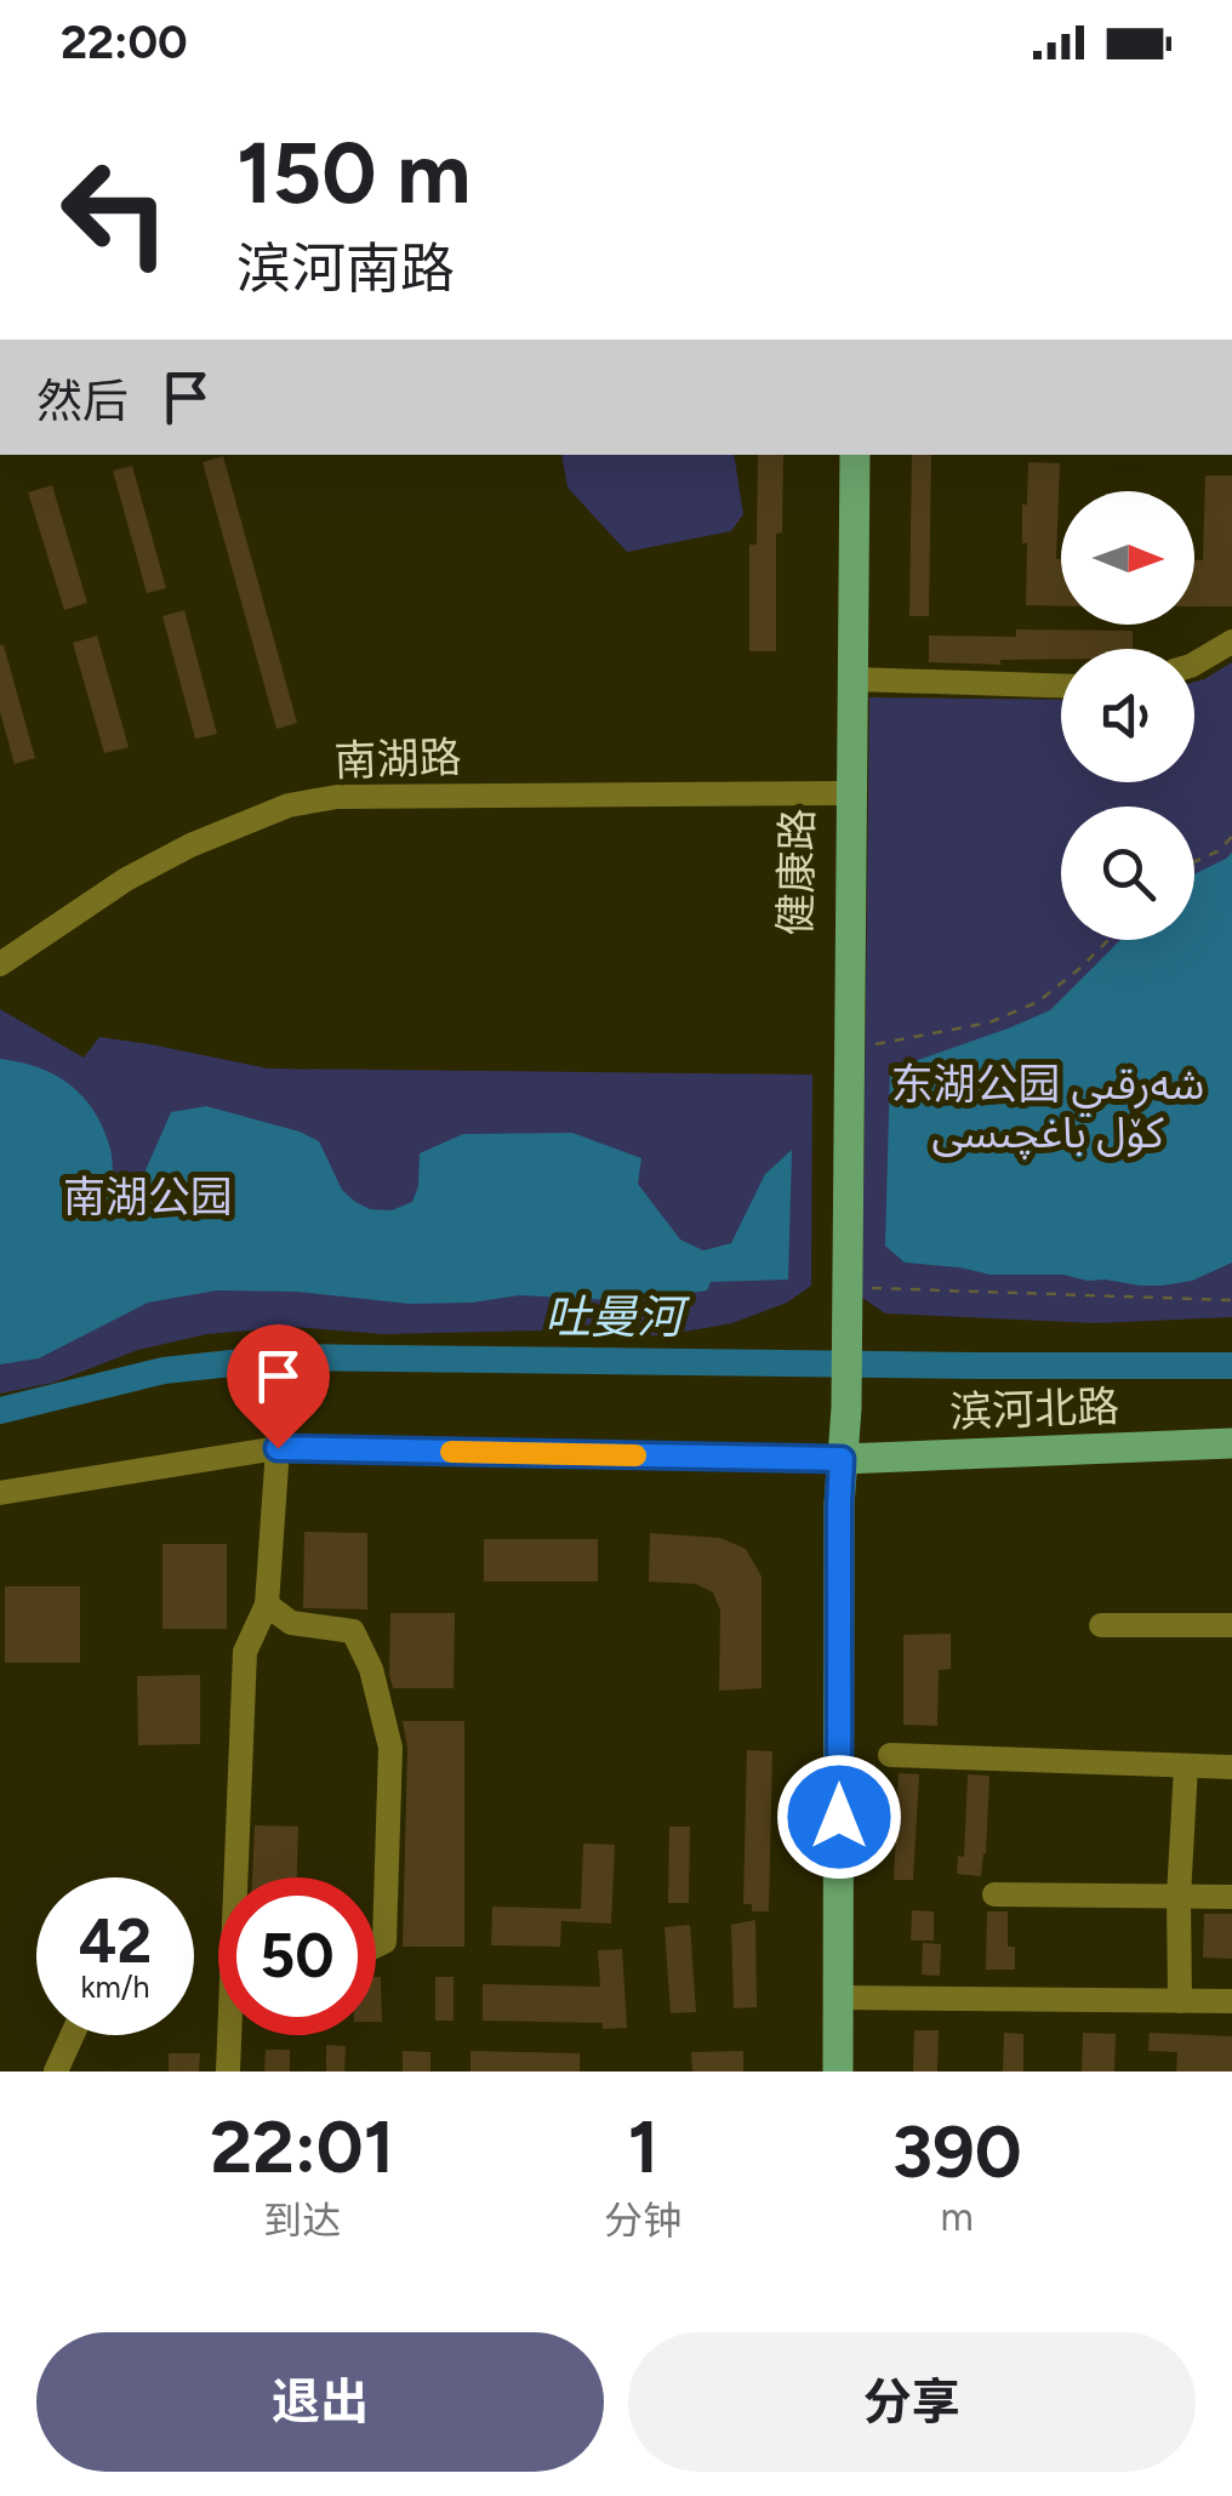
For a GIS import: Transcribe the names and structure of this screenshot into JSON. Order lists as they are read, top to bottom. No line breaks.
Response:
{"streets":{"main road":["健康路","滨河北路"],"street":["南湖路"]},"crossings":[["南湖路","健康路"]],"water":["吐曼河"],"parks":["东湖公园 شەرقىي كۆل باغچىسى","南湖公园"],"north":"right","page":{"status":"22:00","turn":["150 m","滨河南路"],"then":"然后","speed":"42 km/h","limit":"50","eta":["22:01","到达","1","分钟","390","m"],"buttons":["退出","分享"]}}
